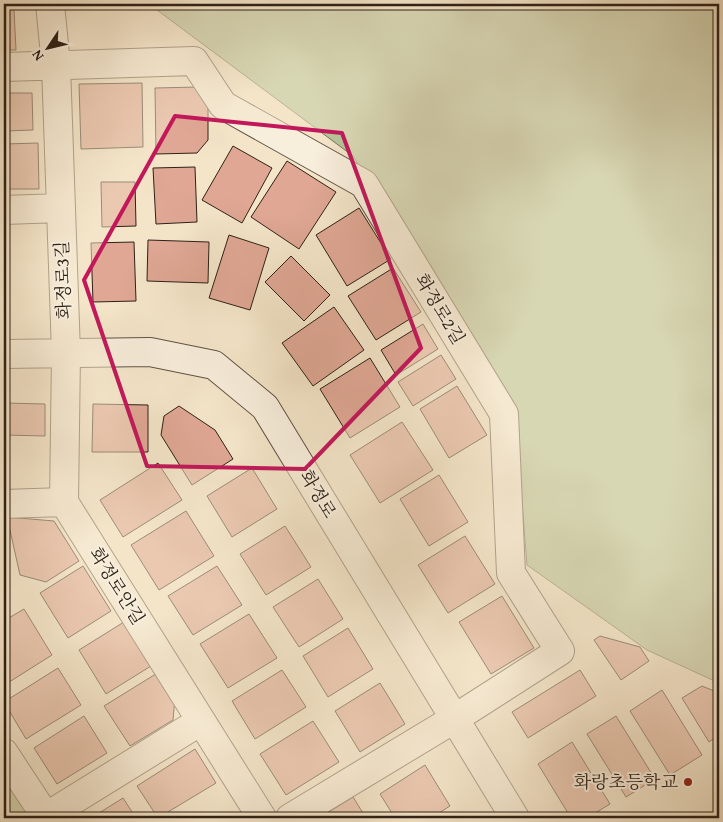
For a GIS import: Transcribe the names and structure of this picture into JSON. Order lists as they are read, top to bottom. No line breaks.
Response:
{"streets":{"street":["화정로3길","화정로2길","화정로","화정로안길"]},"crossings":[["화정로3길","화정로2길"],["화정로3길","화정로"],["화정로3길","화정로안길"],["화정로2길","화정로"]],"places":["화랑초등학교"],"north":"bottom left"}
